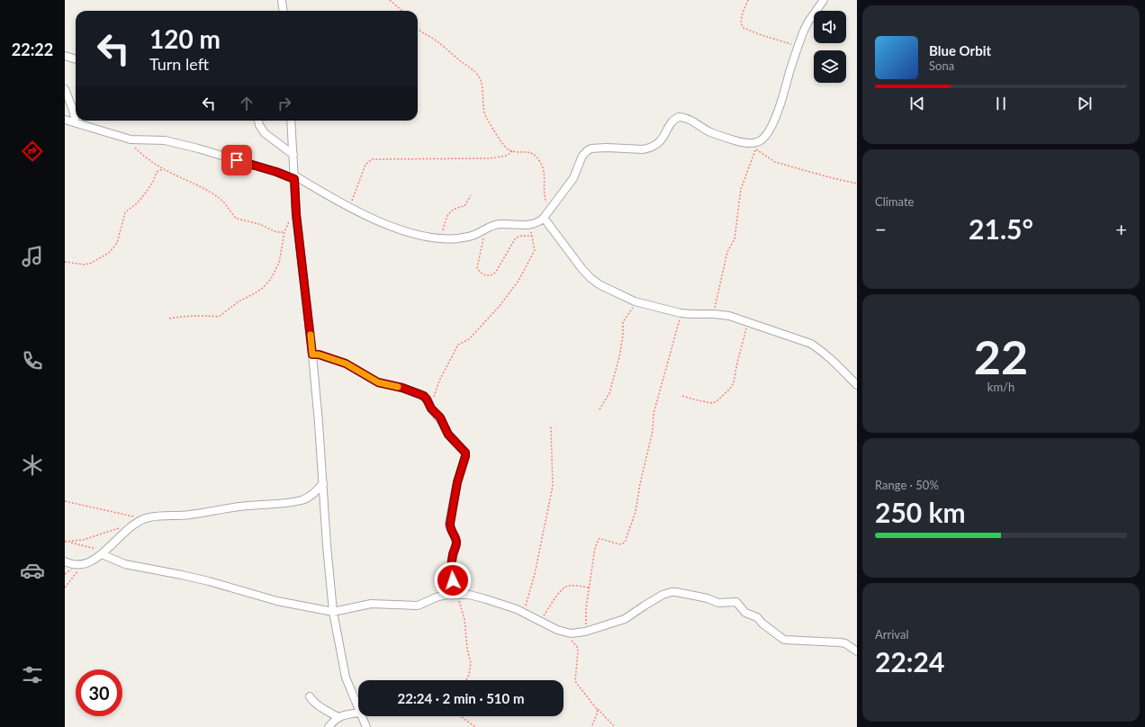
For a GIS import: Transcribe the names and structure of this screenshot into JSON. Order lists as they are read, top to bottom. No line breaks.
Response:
{"page":{"tabs":"22:22","turn":["120 m","Turn left"],"song":["Blue Orbit","Sona"],"tile":["Climate",["22","km/h"],["Range · 50%","250 km"],["Arrival","22:24"]],"heat":["−","21.5°","+"],"limit":"30","trip":"22:24 · 2 min · 510 m"}}
